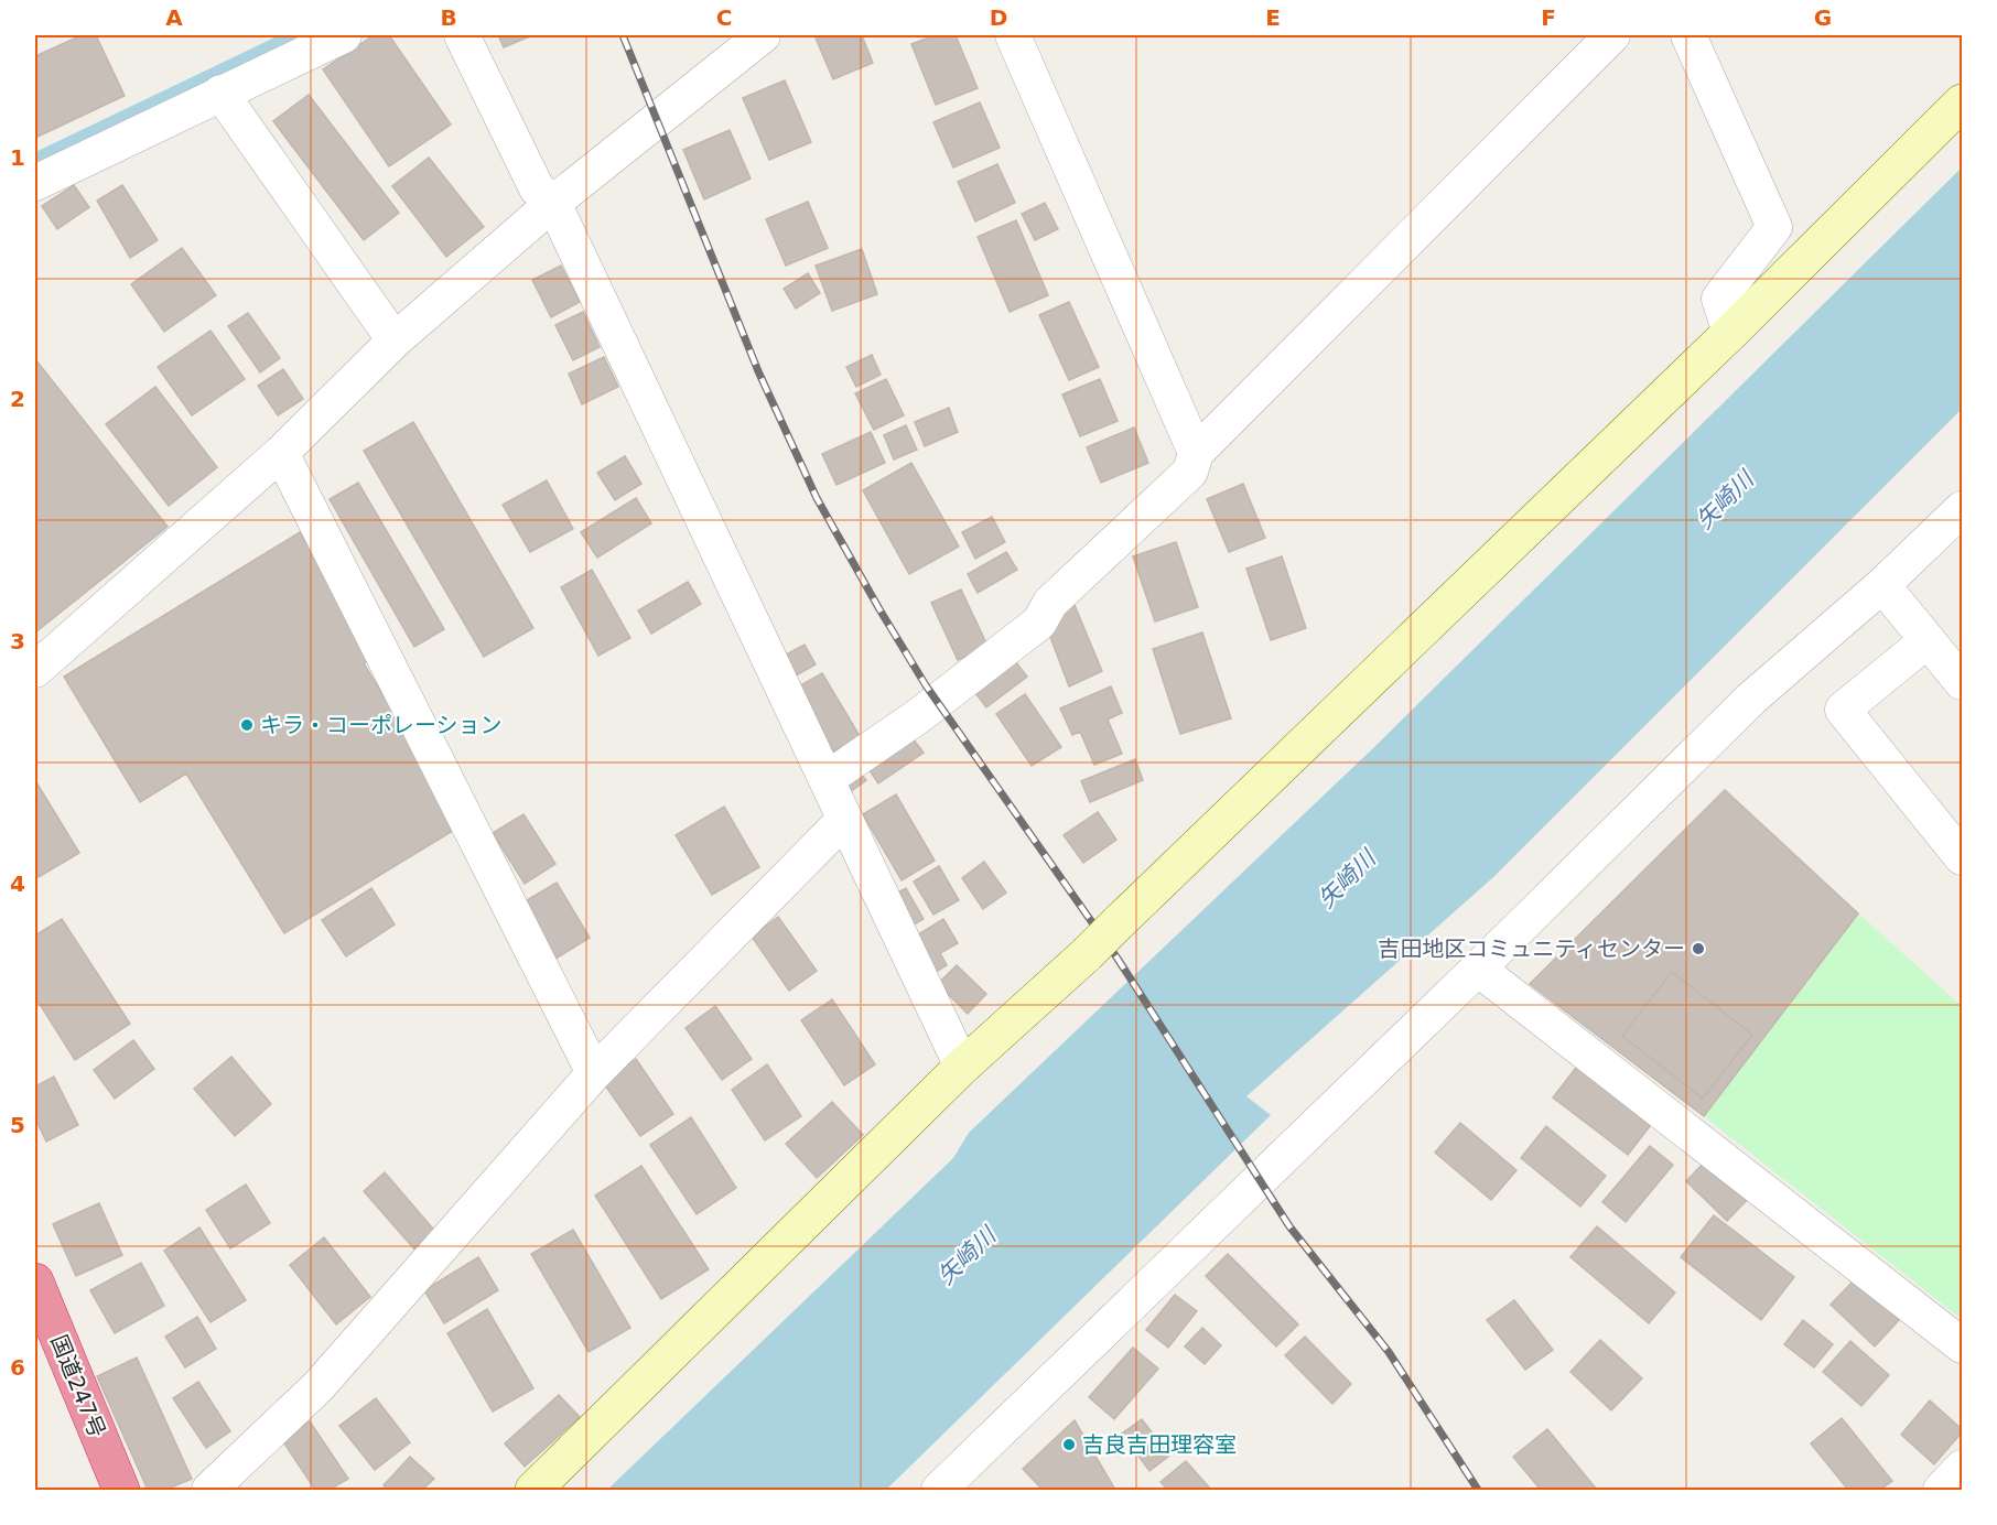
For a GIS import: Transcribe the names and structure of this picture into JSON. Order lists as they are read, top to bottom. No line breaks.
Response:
{"streets":{"highway":["国道247号"]},"water":["矢崎川"],"places":["キラ・コーポレーション","吉田地区コミュニティセンター","吉良吉田理容室"],"grid":{"columns":["A","B","C","D","E","F","G"],"rows":["1","2","3","4","5","6"]}}
